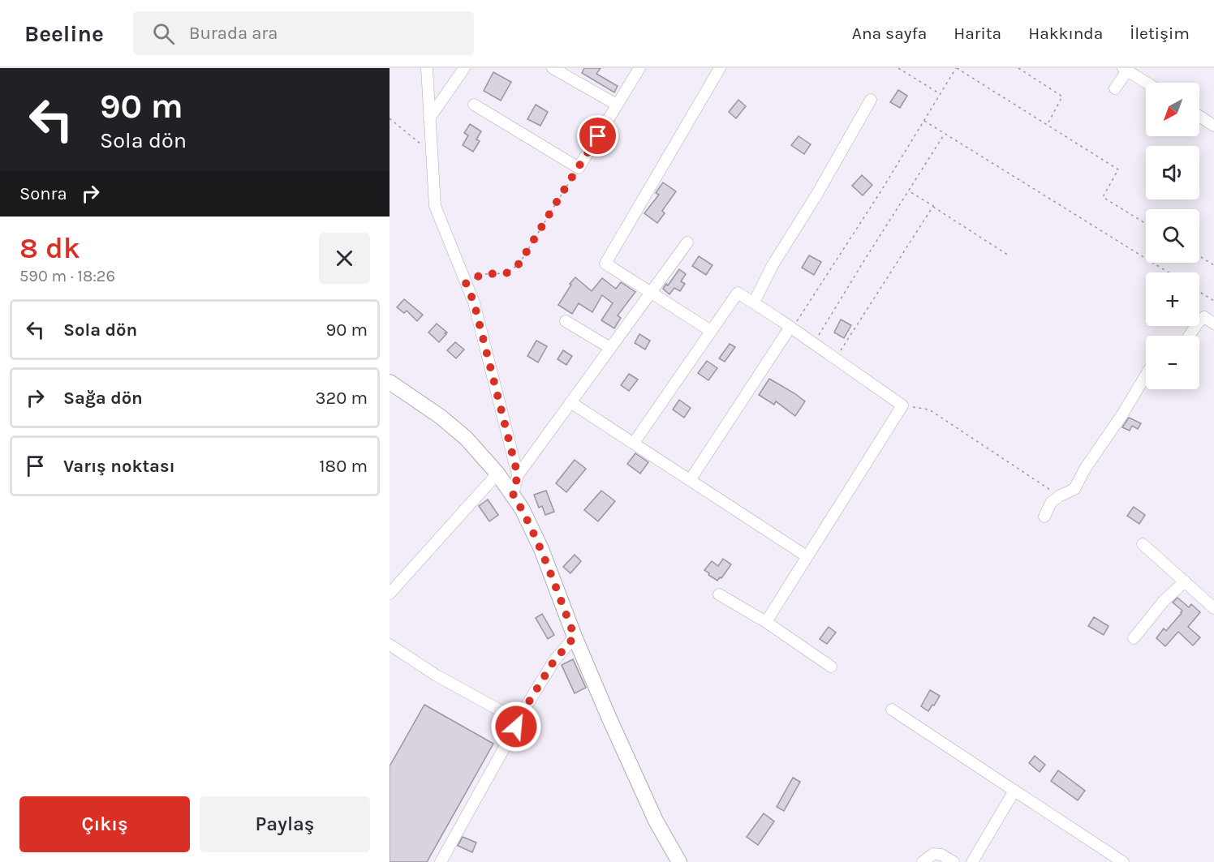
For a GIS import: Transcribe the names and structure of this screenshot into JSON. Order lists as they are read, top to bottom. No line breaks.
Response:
{"north":"bottom left","page":{"header":"Beeline","search":"Burada ara","nav":["Ana sayfa","Harita","Hakkında","İletişim"],"turn":["90 m","Sola dön"],"map_buttons":["+","−"],"then":"Sonra","heading":["8 dk","590 m · 18:26"],"list":[{"name":"Sola dön","value":"90 m"},{"name":"Sağa dön","value":"320 m"},{"name":"Varış noktası","value":"180 m"}],"buttons":["Çıkış","Paylaş"]}}
